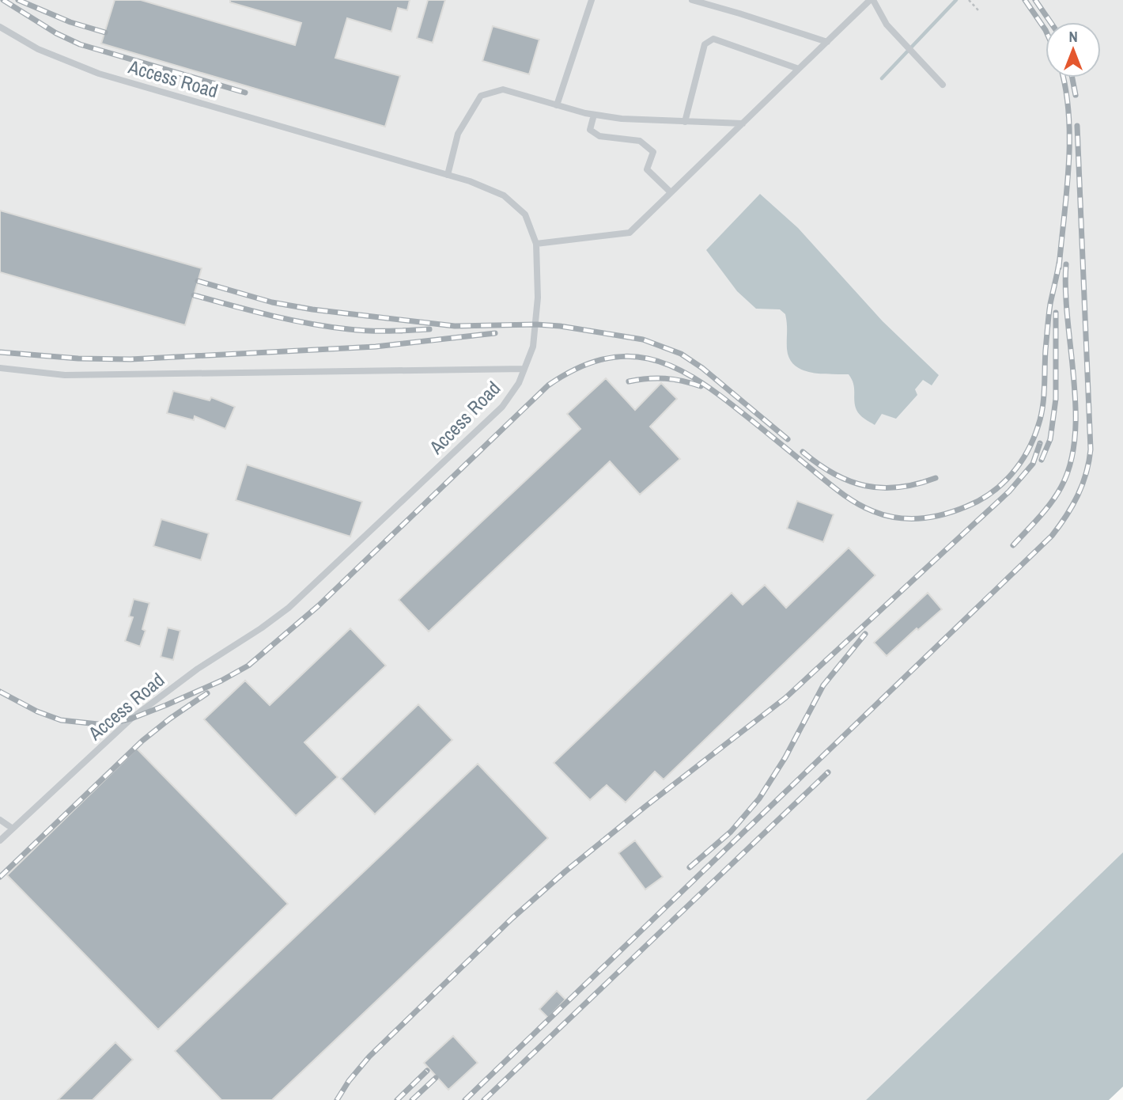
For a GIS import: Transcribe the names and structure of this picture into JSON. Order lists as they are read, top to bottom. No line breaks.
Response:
{"streets":{"lane":["Access Road"]},"north":"top"}
